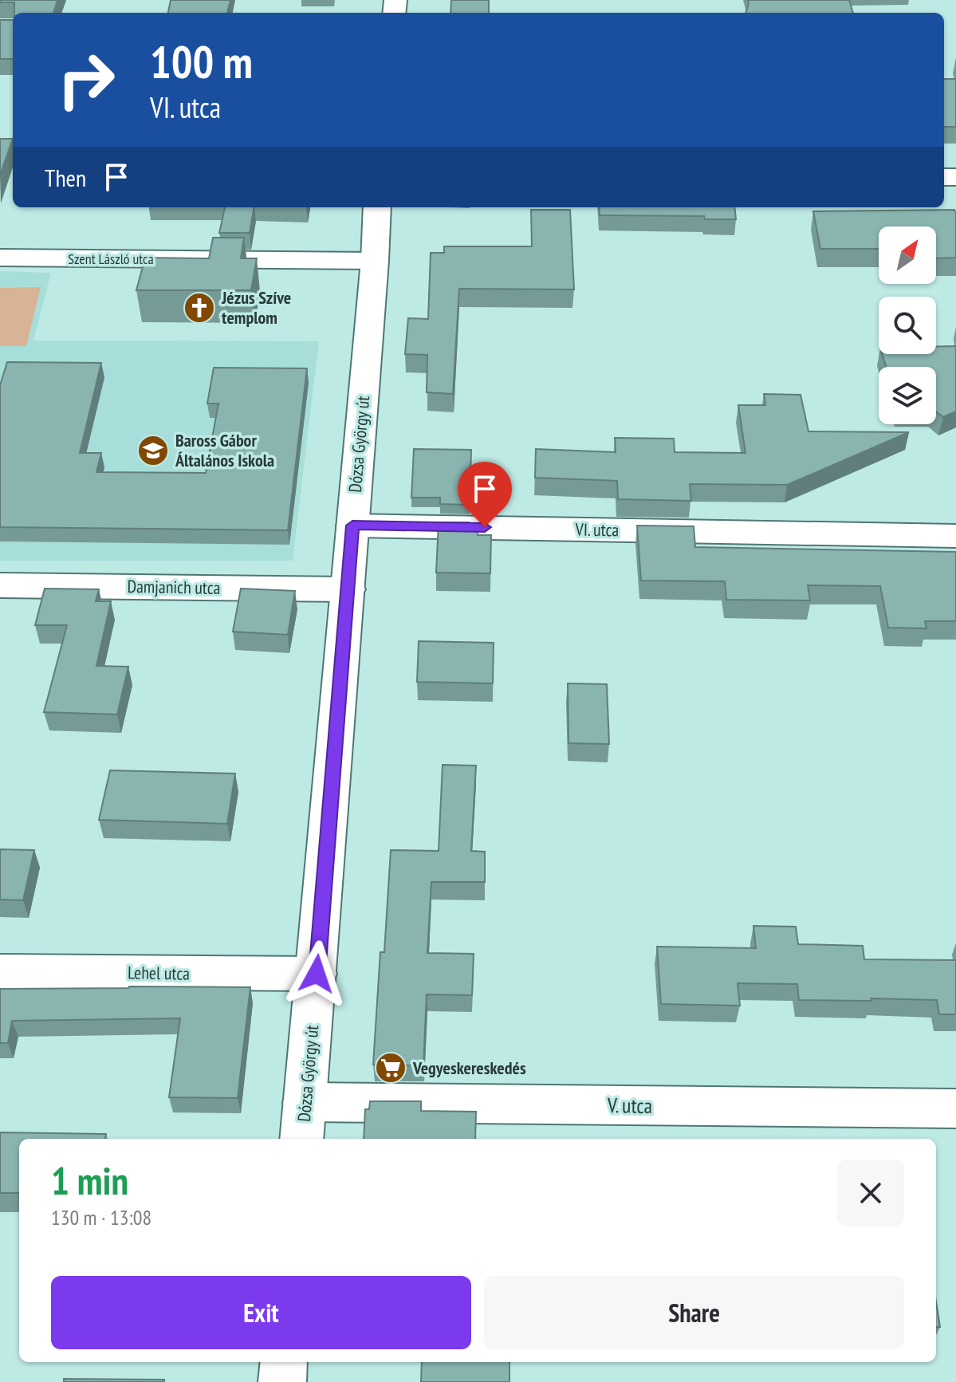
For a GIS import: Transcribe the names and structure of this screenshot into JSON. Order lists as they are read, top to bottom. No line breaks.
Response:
{"streets":{"street":["Szent László utca","Dózsa György út","VI. utca","Damjanich utca","Lehel utca","V. utca"]},"crossings":[["Szent László utca","Dózsa György út"],["Dózsa György út","VI. utca"],["Dózsa György út","Damjanich utca"],["Dózsa György út","Lehel utca"],["Dózsa György út","V. utca"]],"places":{"church":["Jézus Szíve templom"],"school or university":["Baross Gábor Általános Iskola"],"supermarket":["Vegyeskereskedés"]},"north":"top right","page":{"turn":["100 m","VI. utca"],"then":"Then","heading":["1 min","130 m · 13:08"],"buttons":["Exit","Share"]}}
